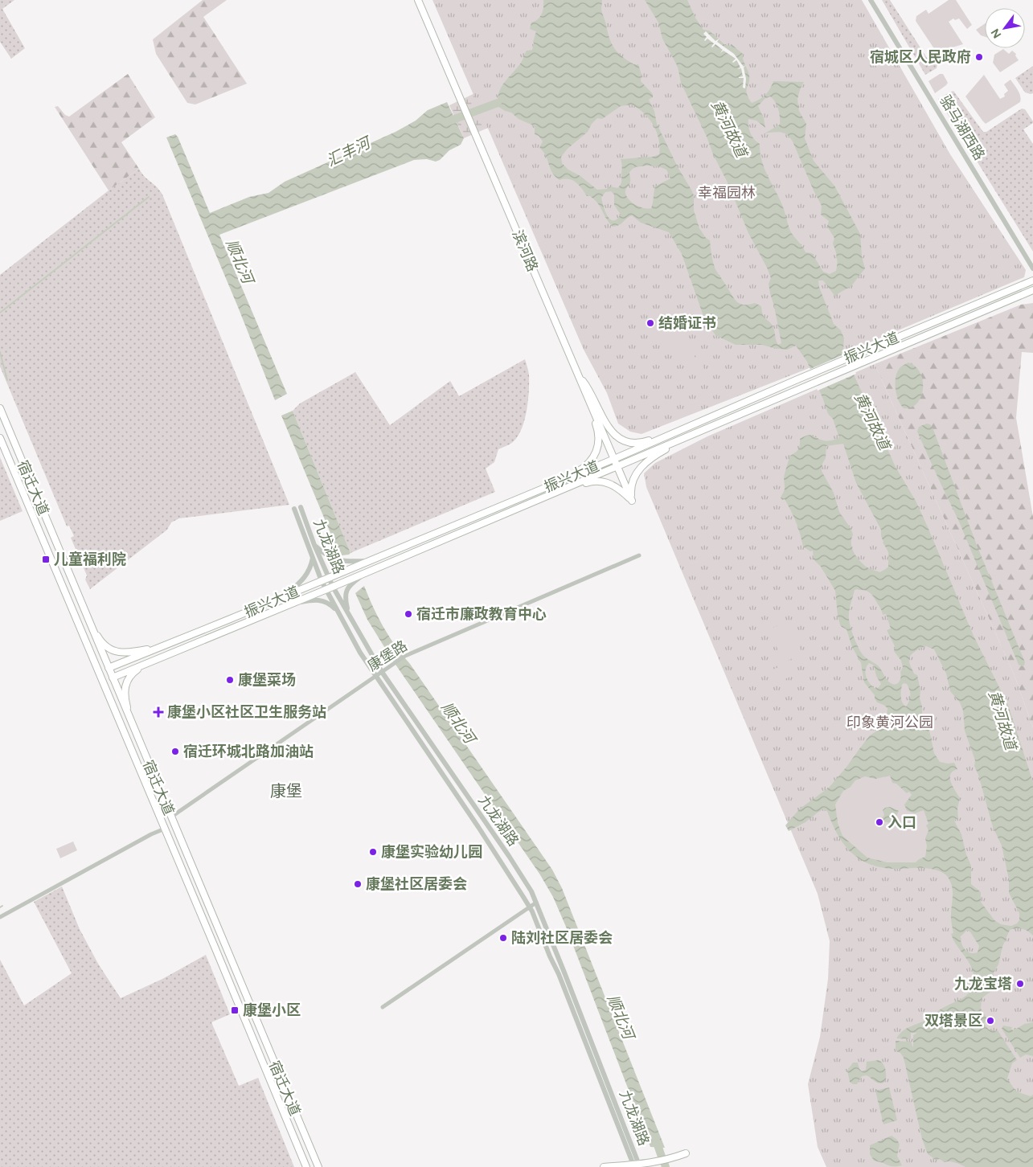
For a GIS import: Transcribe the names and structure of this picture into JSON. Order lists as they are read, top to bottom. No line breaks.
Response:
{"streets":{"main road":["滨河路","振兴大道","宿迁大道"],"street":["骆马湖西路","九龙湖路","康堡路"]},"crossings":[["滨河路","振兴大道"],["振兴大道","宿迁大道"],["振兴大道","九龙湖路"],["宿迁大道","康堡路"],["九龙湖路","康堡路"]],"districts":["康堡"],"water":["黄河故道","汇丰河","顺北河"],"parks":["幸福园林","印象黄河公园"],"places":{"other":["宿城区人民政府","结婚证书","宿迁市廉政教育中心","康堡菜场","宿迁环城北路加油站","入口","康堡实验幼儿园","康堡社区居委会","陆刘社区居委会","九龙宝塔","双塔景区"],"transit":["儿童福利院","康堡小区"],"health":["康堡小区社区卫生服务站"]},"north":"bottom left"}
